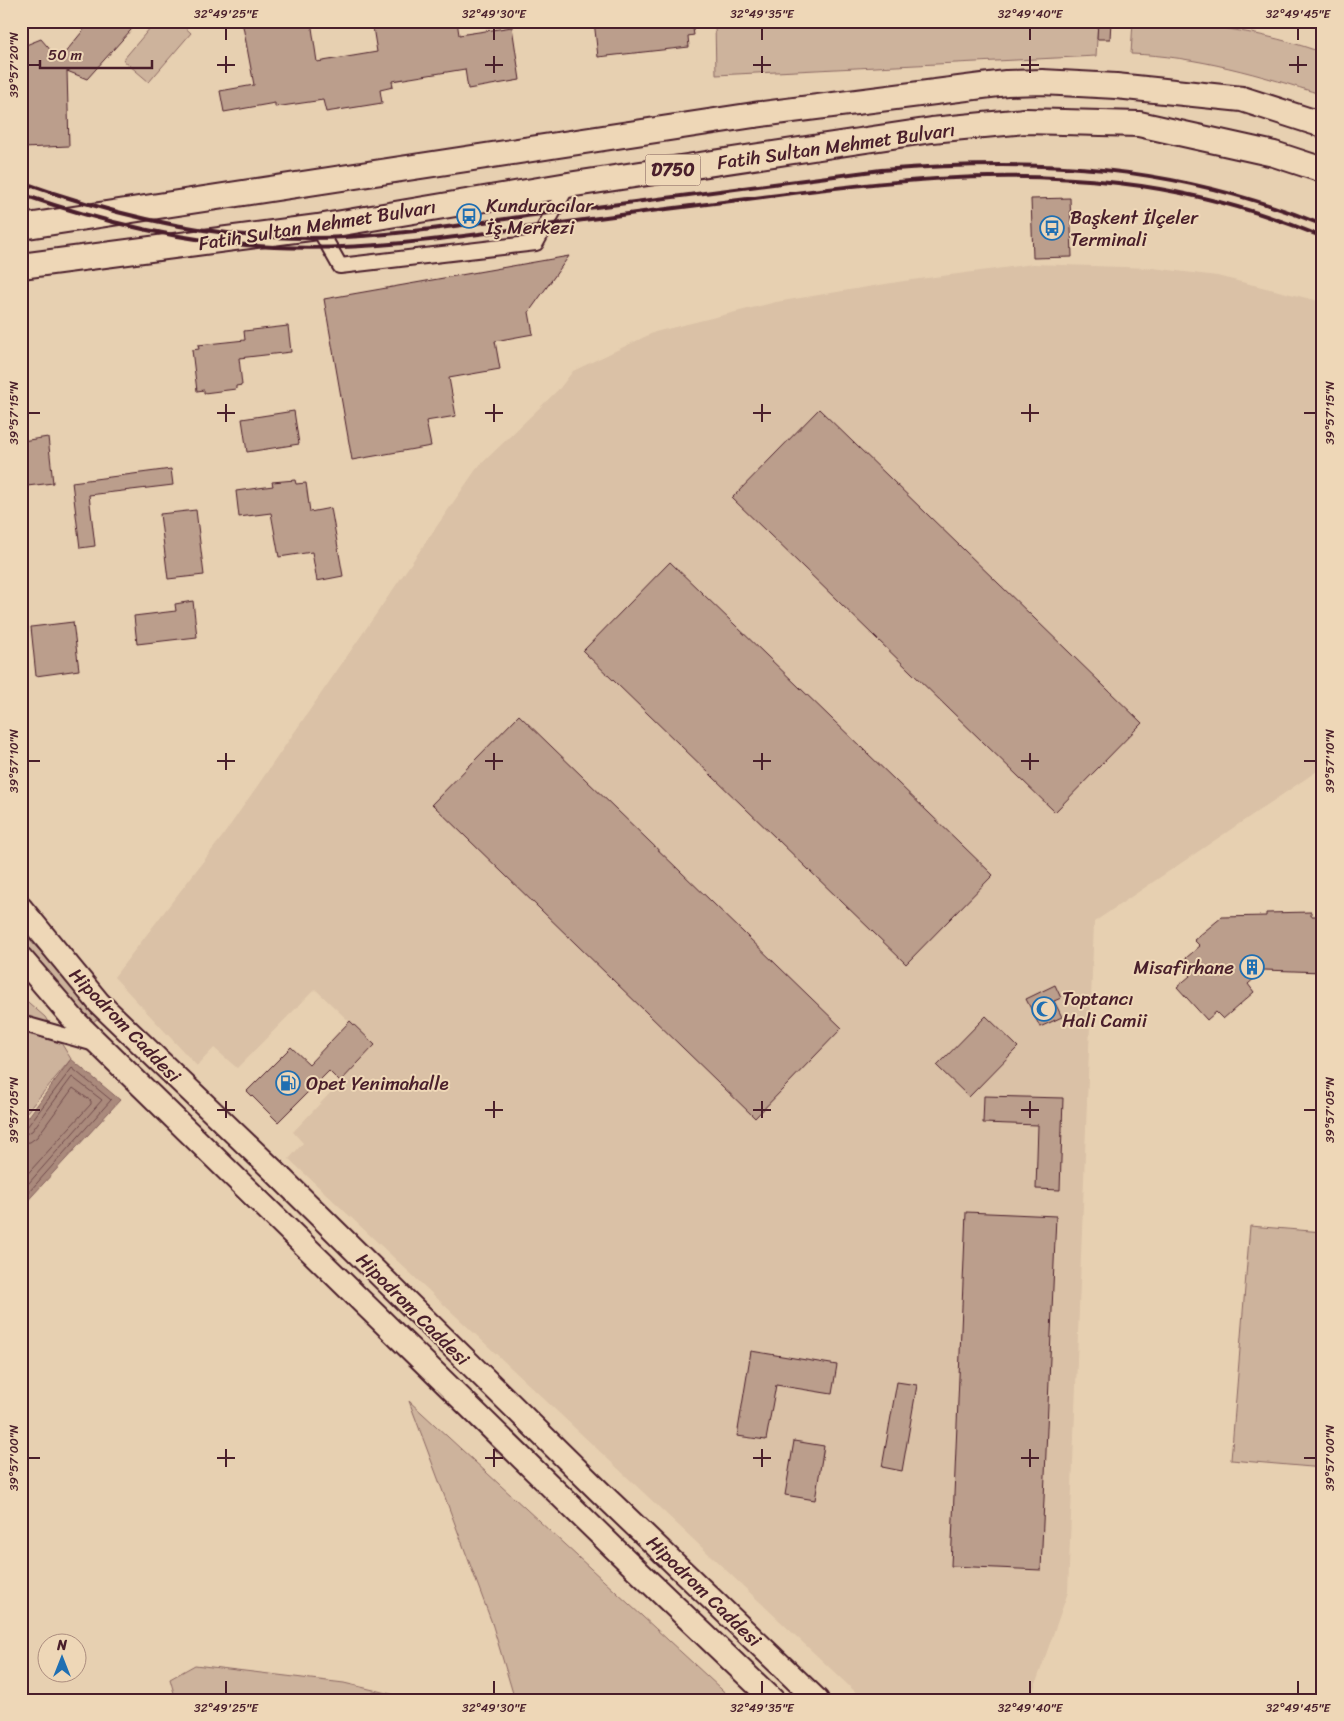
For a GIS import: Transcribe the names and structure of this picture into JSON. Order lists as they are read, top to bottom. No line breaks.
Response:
{"streets":{"highway":["Fatih Sultan Mehmet Bulvarı","D750"],"main road":["Hipodrom Caddesi"]},"places":{"bus stop":["Kunduracılar İş Merkezi","Başkent İlçeler Terminali"],"building":["Misafirhane"],"mosque":["Toptancı Hali Camii"],"fuel station":["Opet Yenimahalle"]},"scale_bar":"50 m","north":"top","coordinates":["32°49'25\"E","32°49'30\"E","32°49'35\"E","32°49'40\"E","32°49'45\"E","39°57'20\"N","39°57'15\"N","39°57'10\"N","39°57'05\"N","39°57'00\"N"]}
